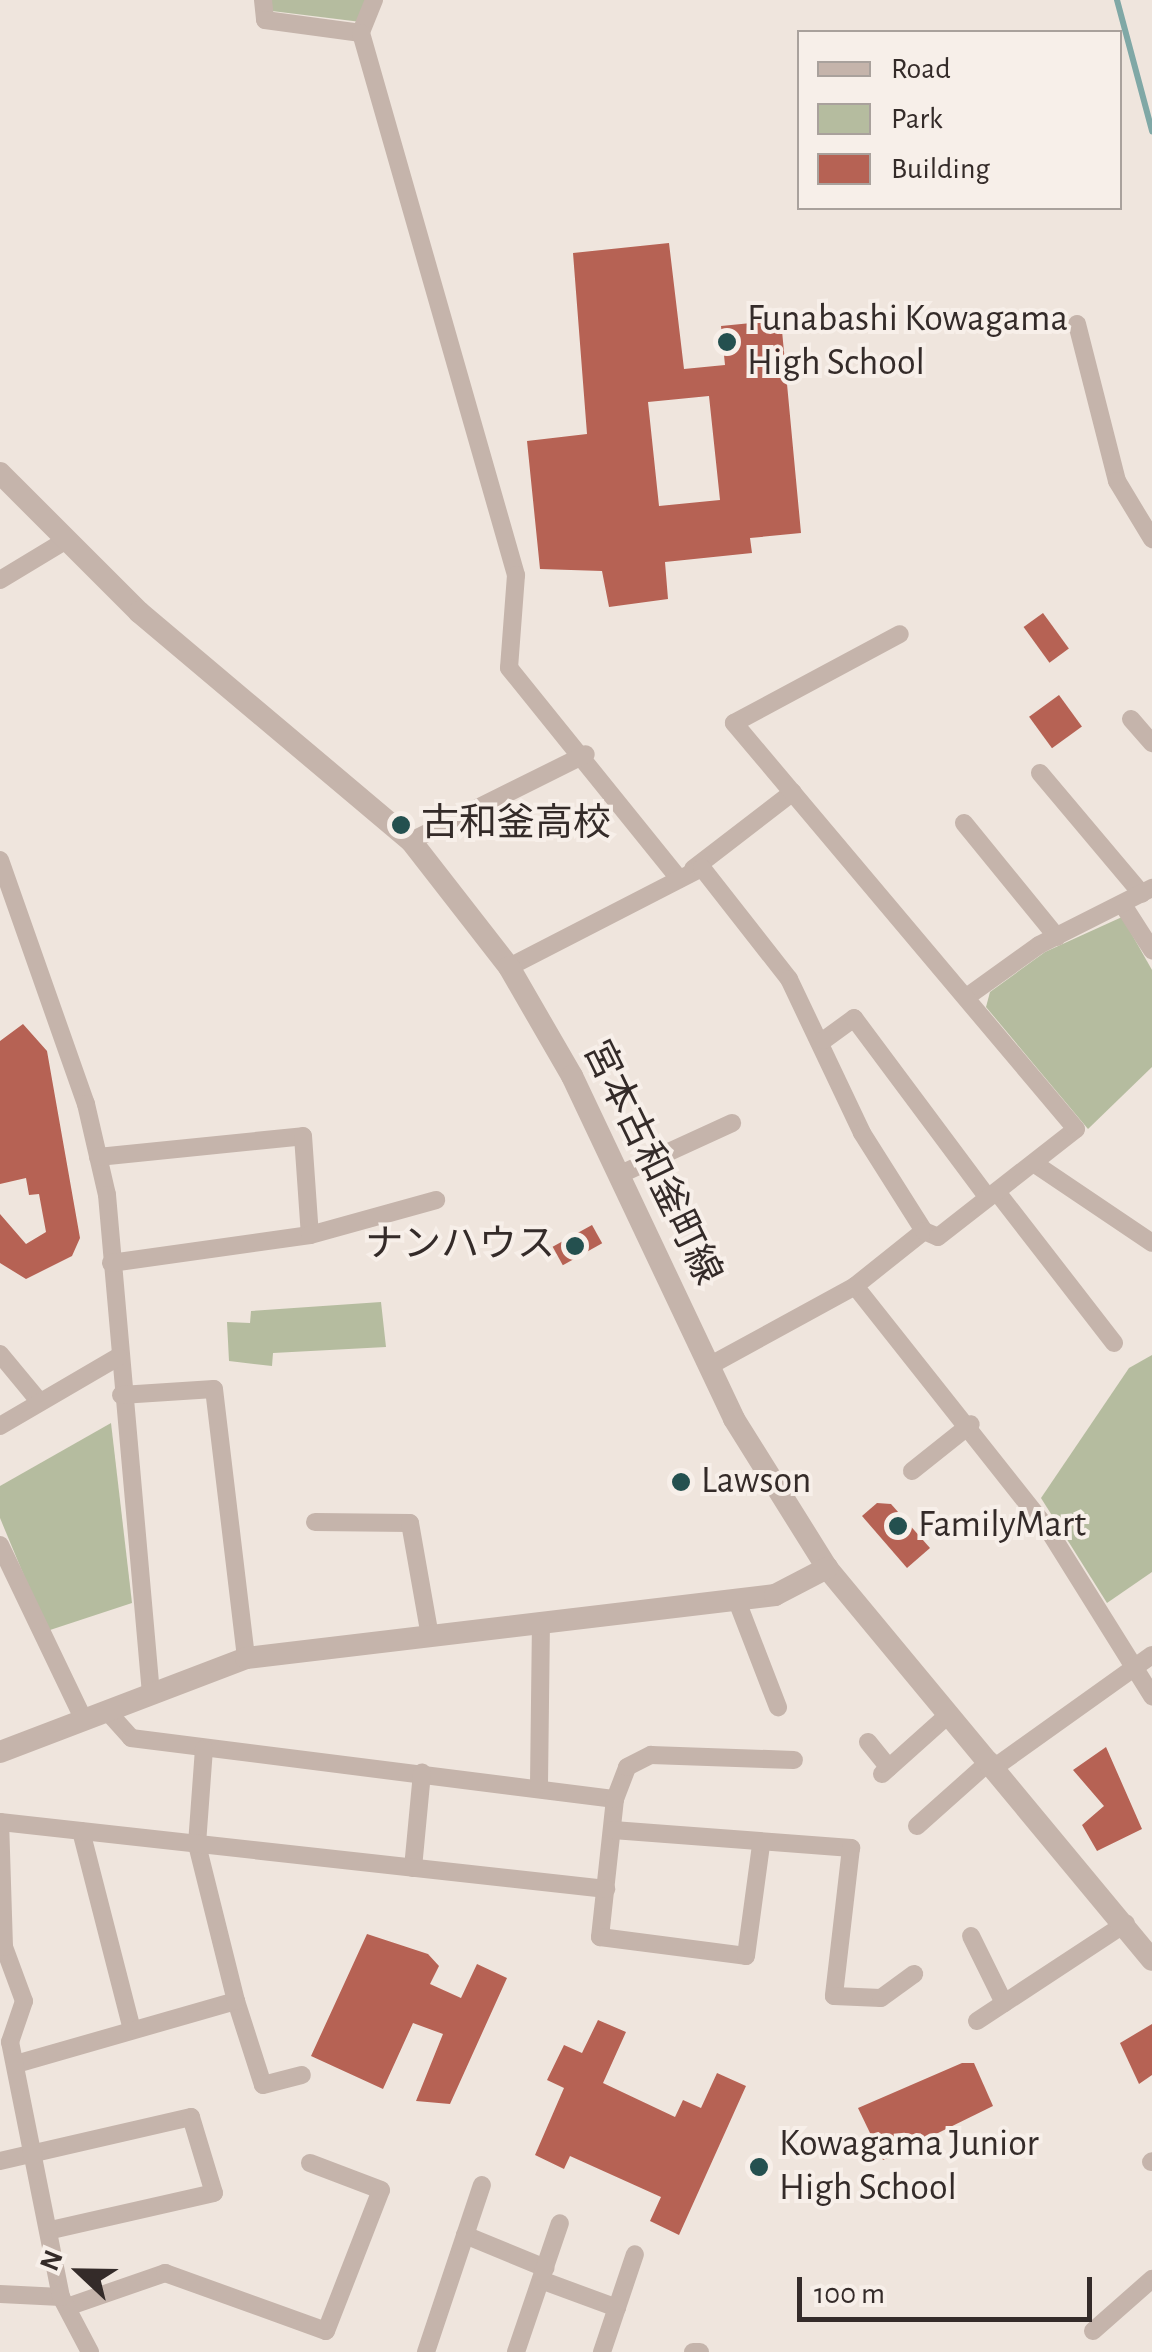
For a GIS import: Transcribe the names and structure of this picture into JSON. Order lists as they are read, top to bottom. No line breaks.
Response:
{"streets":{"street":["宮本古和釜町線"]},"places":["Funabashi Kowagama High School","古和釜高校","ナンハウス","Lawson","FamilyMart","Kowagama Junior High School"],"legend":["Road","Park","Building"],"scale_bar":"100 m","north":"left"}
